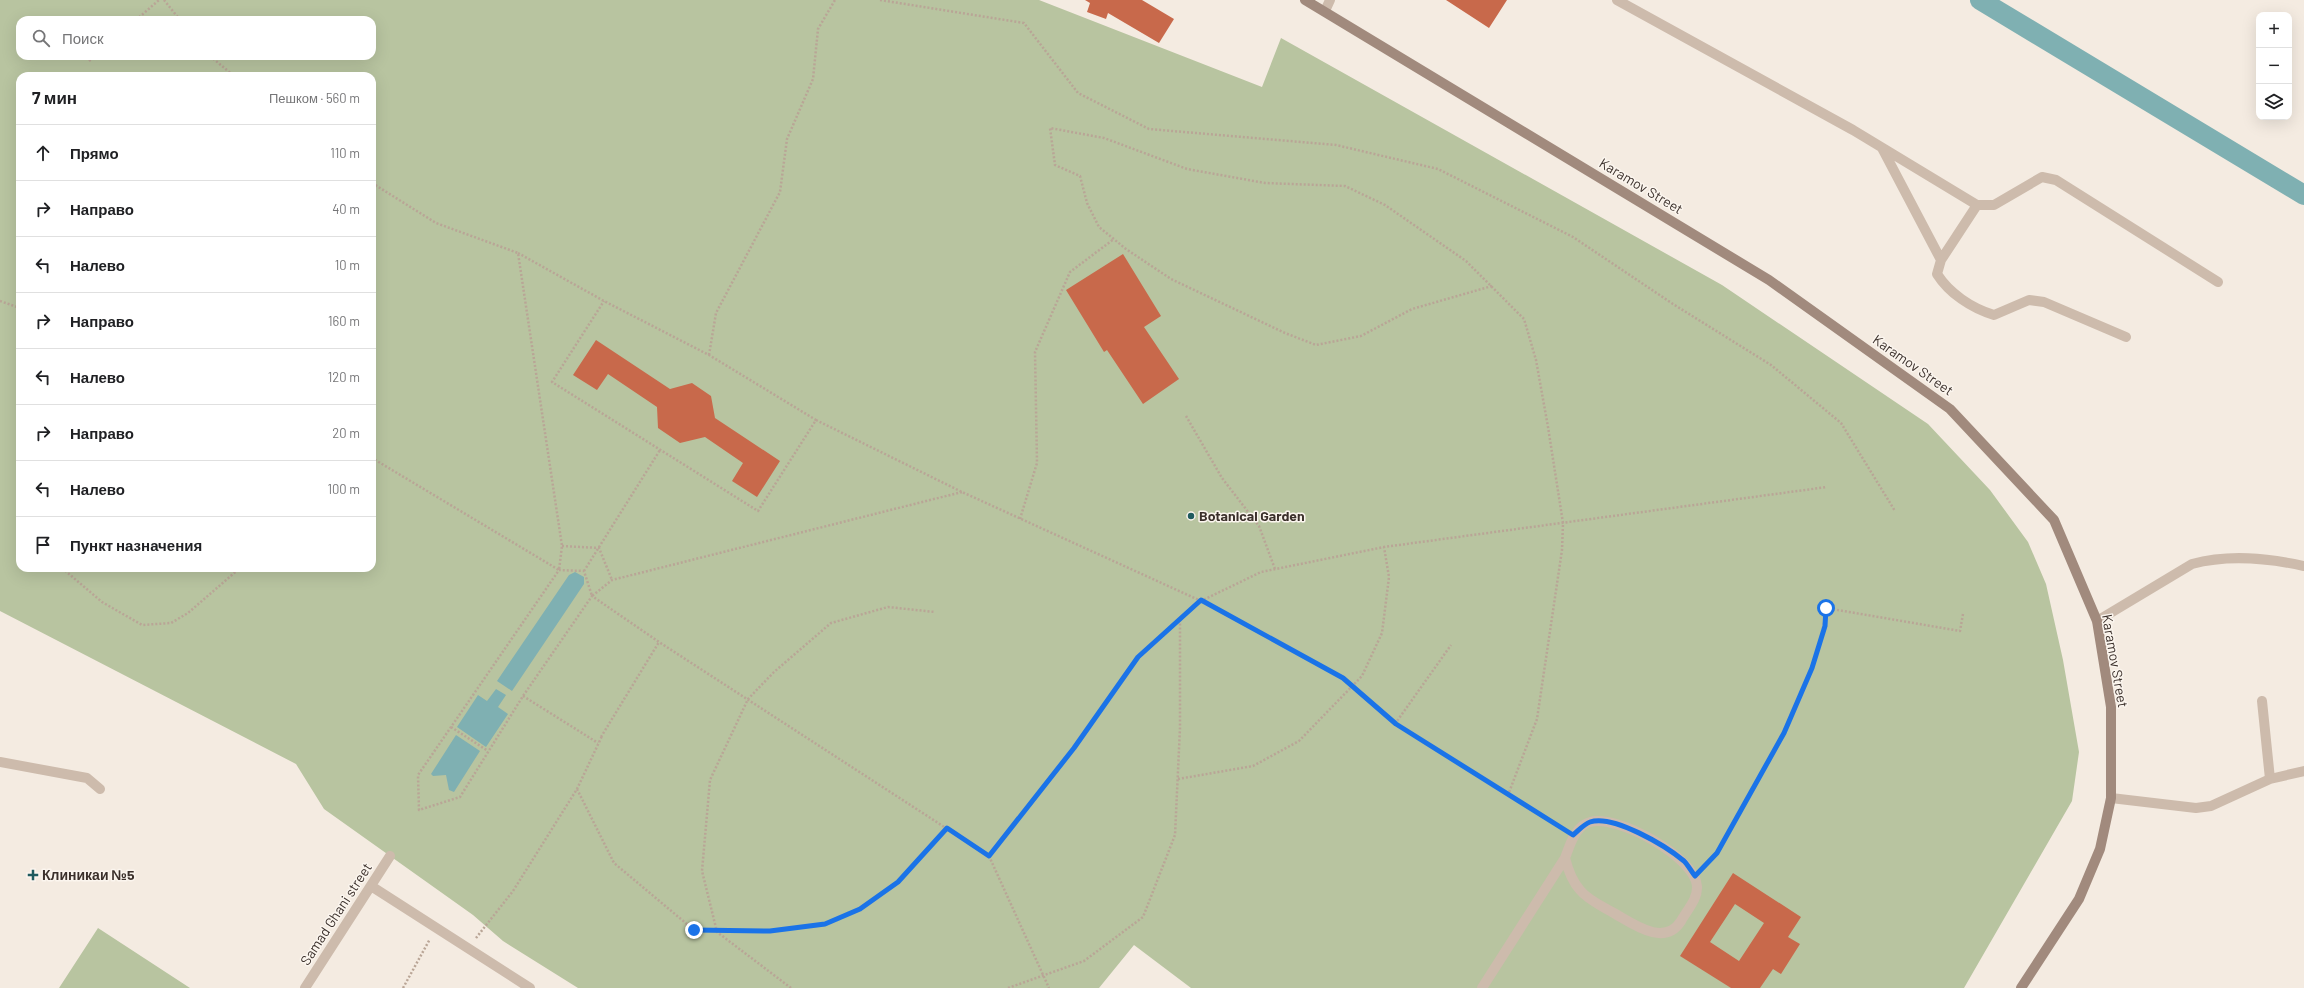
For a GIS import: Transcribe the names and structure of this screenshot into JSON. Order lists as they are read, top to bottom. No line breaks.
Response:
{"streets":{"main road":["Karamov Street"],"street":["Samad Ghani street"]},"places":{"other":["Botanical Garden"],"health":["Клиникаи №5"]},"page":{"map_buttons":["+","−"],"search":"Поиск","heading":["7 мин","Пешком · 560 m"],"list":[["Прямо","110 m"],["Направо","40 m"],["Налево","10 m"],["Направо","160 m"],["Налево","120 m"],["Направо","20 m"],["Налево","100 m"],"Пункт назначения"]}}
